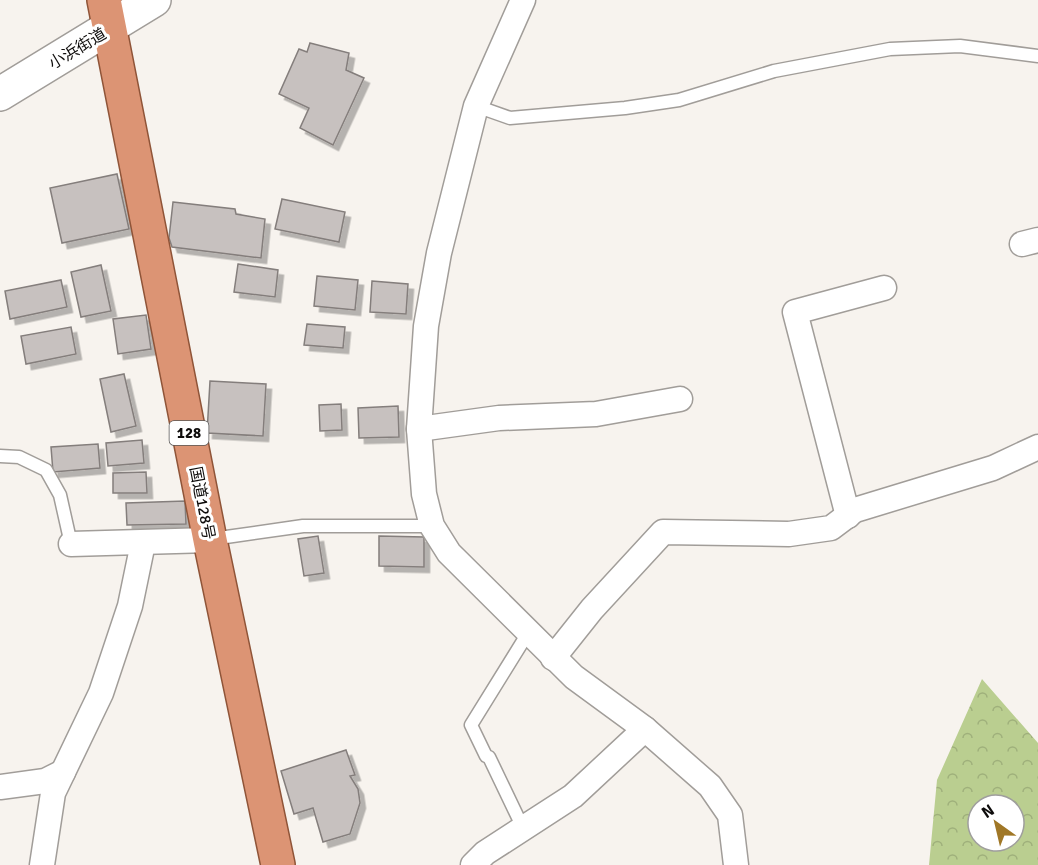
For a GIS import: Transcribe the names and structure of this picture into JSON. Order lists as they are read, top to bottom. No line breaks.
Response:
{"streets":{"highway":["128","国道128号"],"main road":["小浜街道"]},"crossings":[["小浜街道","国道128号"]],"north":"top left"}
